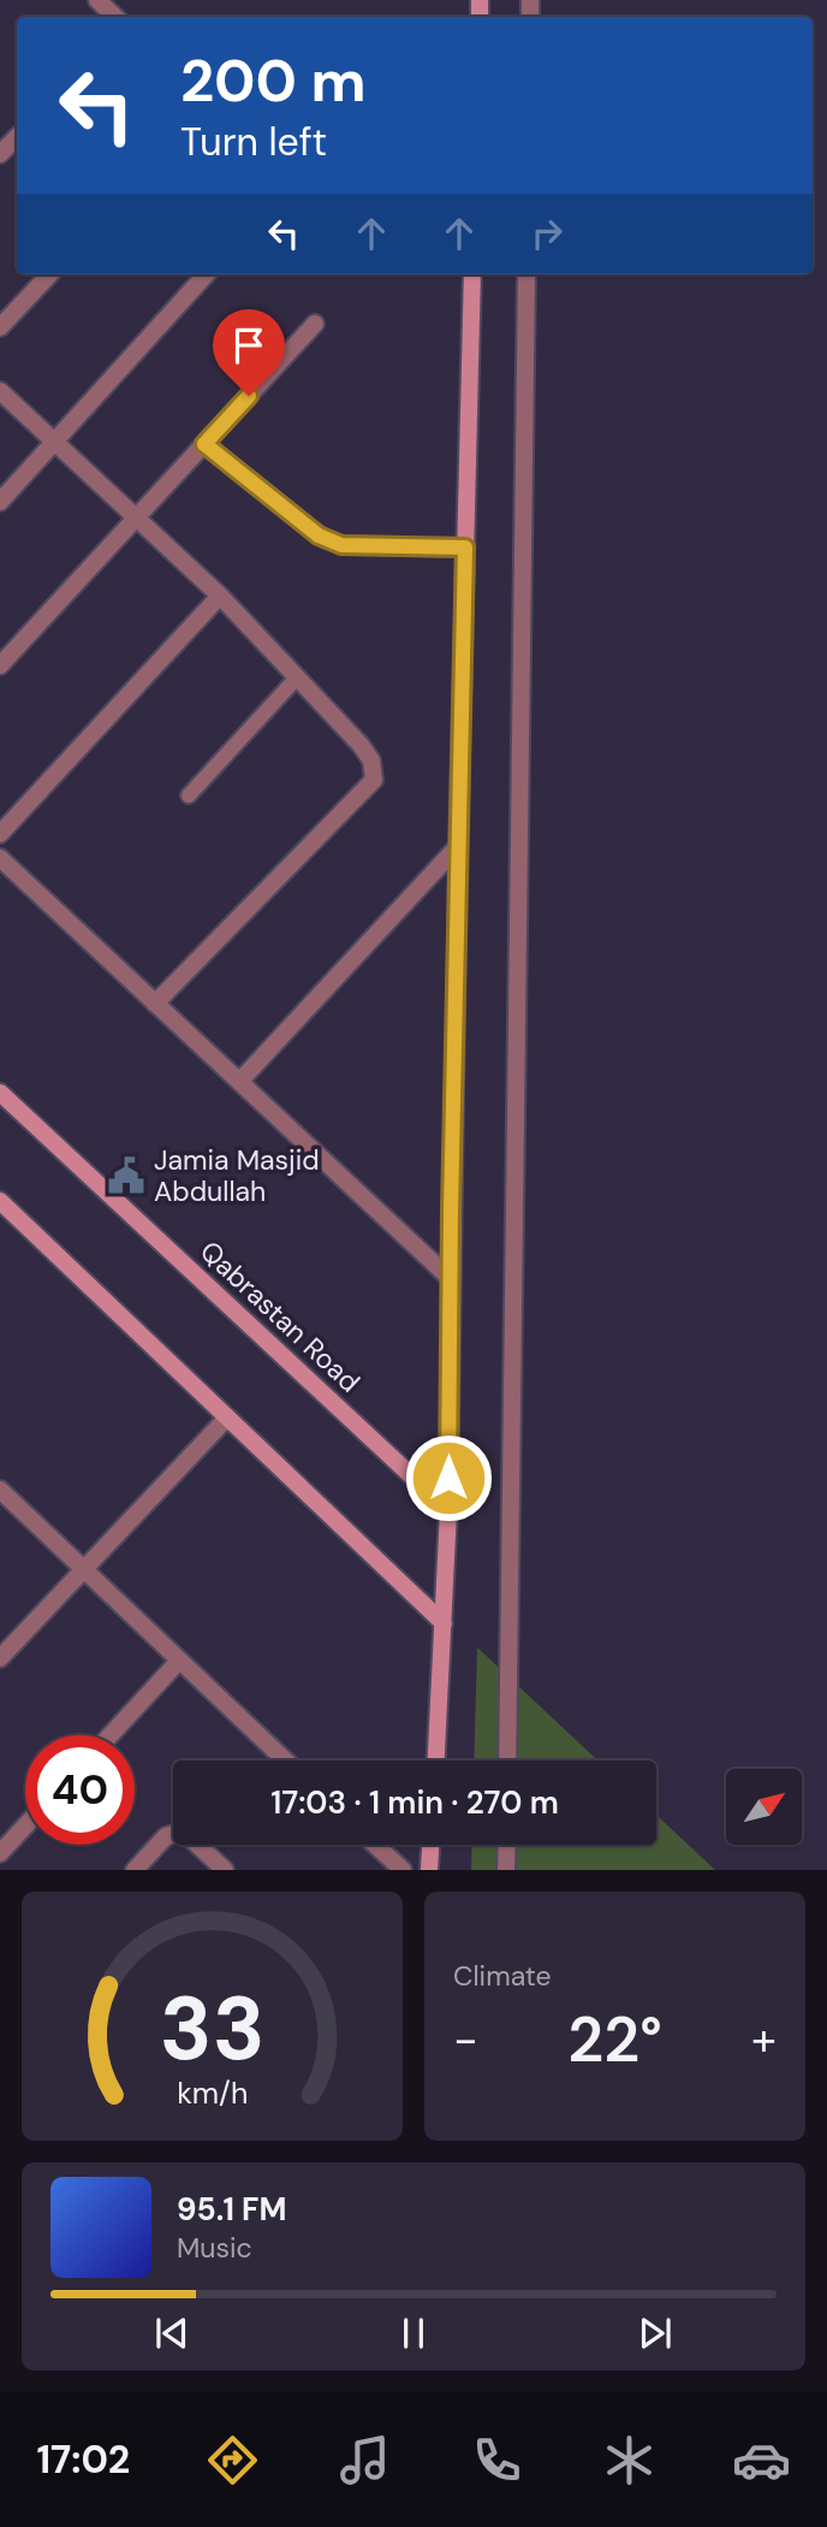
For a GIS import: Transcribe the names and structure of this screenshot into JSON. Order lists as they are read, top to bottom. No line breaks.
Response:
{"streets":{"street":["Qabrastan Road"]},"places":{"public building":["Jamia Masjid Abdullah"]},"north":"top right","page":{"turn":["200 m","Turn left"],"limit":"40","trip":"17:03 · 1 min · 270 m","tile":"Climate","heat":["−","22°","+"],"song":["95.1 FM","Music"],"tabs":"17:02","gauge":["33","km/h"]}}
